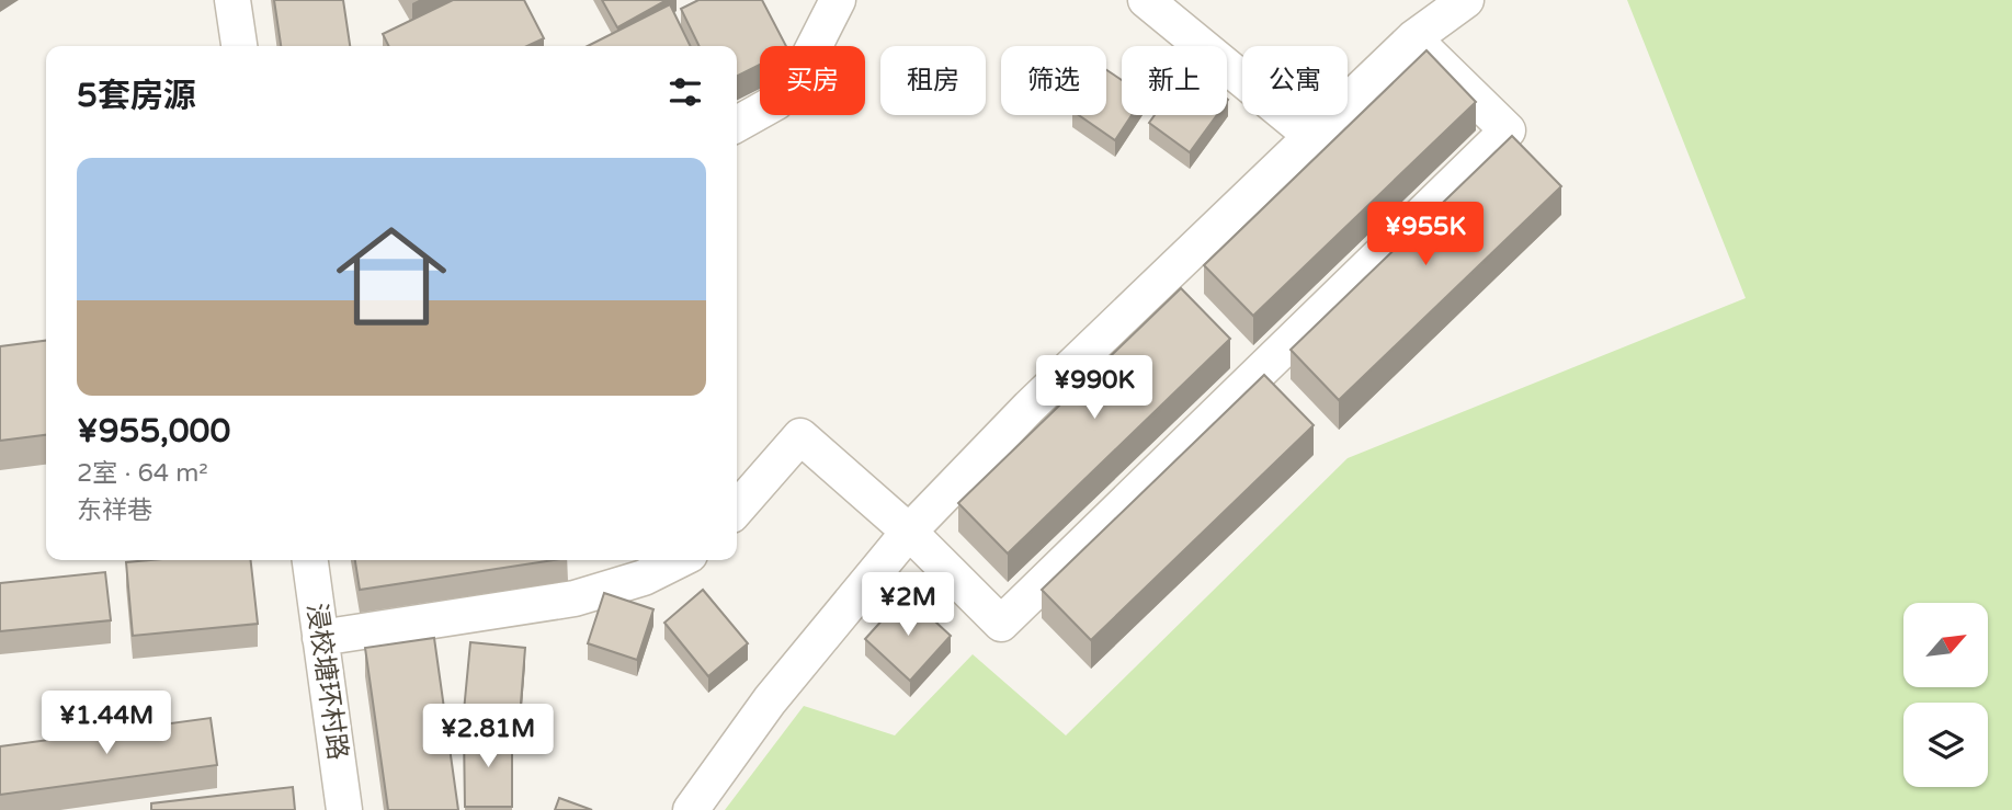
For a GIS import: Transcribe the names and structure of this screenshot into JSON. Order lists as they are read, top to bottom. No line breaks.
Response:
{"streets":{"street":["浸校塘环村路"]},"north":"top right","page":{"chip":["买房","租房","筛选","新上","公寓"],"heading":"5套房源","list":[{"name":"¥955,000","note":"2室 · 64 m² · 东祥巷"}],"price":["¥955K","¥990K","¥2M","¥1.44M","¥2.81M"]}}
